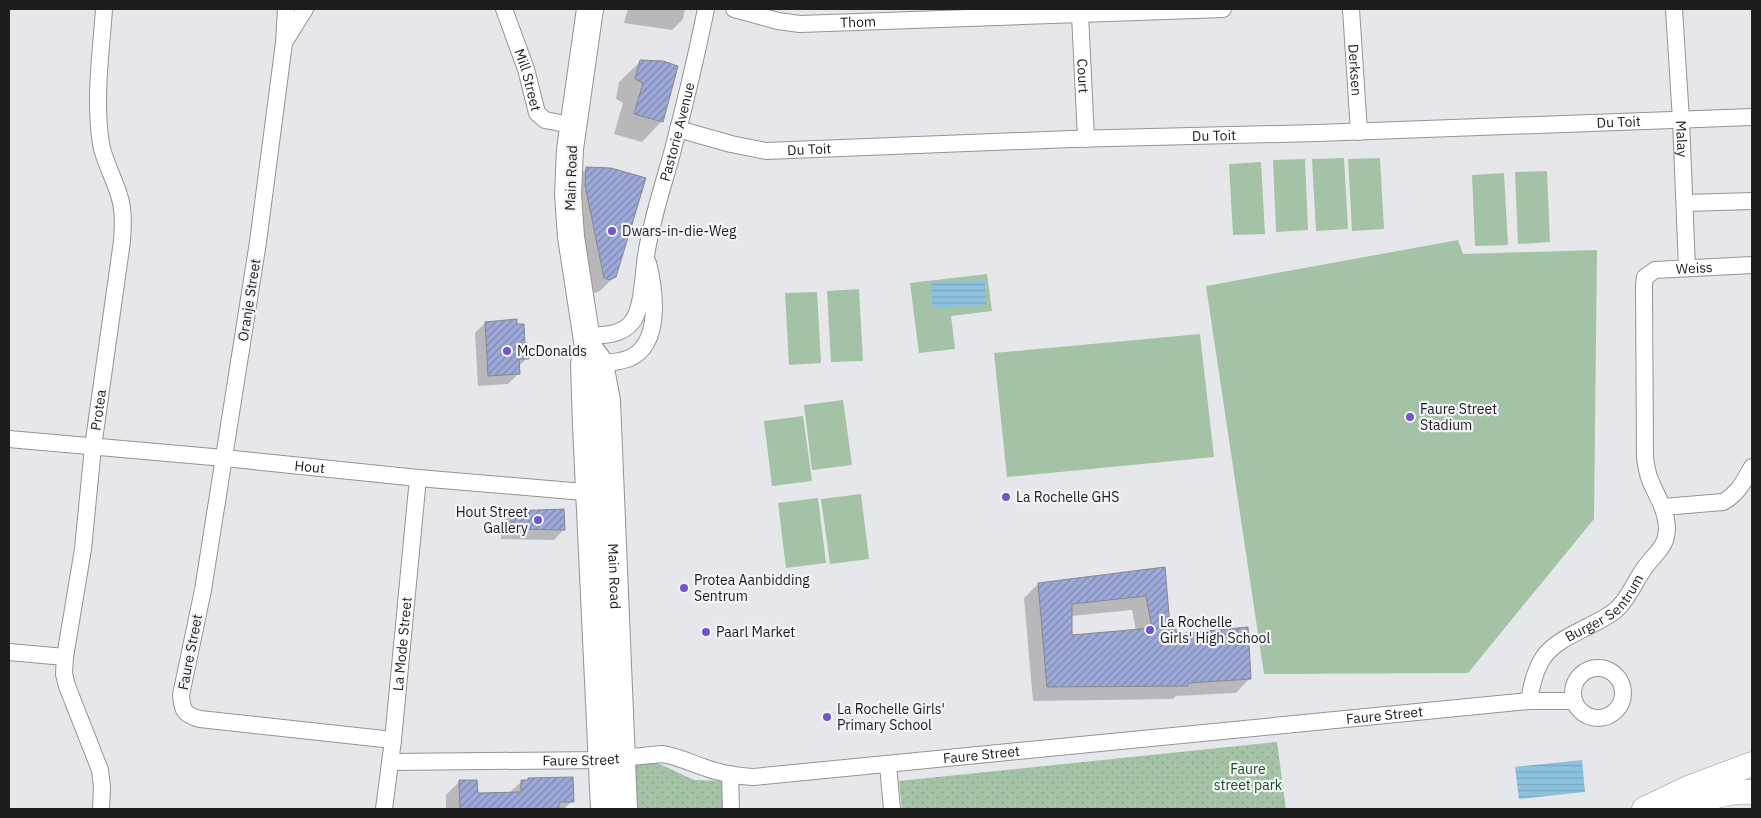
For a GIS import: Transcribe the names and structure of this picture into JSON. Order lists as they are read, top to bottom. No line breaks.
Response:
{"streets":{"main road":["Main Road"],"street":["Thom","Derksen","Court","Mill Street","Du Toit","Pastorie Avenue","Malay","Weiss","Oranje Street","Protea","Hout","Burger Sentrum","La Mode Street","Faure Street"]},"crossings":[["Thom","Court"],["Derksen","Du Toit"],["Court","Du Toit"],["Mill Street","Main Road"],["Du Toit","Pastorie Avenue"],["Du Toit","Malay"],["Pastorie Avenue","Main Road"],["Malay","Weiss"],["Main Road","Hout"],["Main Road","Faure Street"],["Weiss","Burger Sentrum"],["Oranje Street","Hout"],["Oranje Street","Faure Street"],["Protea","Hout"],["Hout","La Mode Street"],["Burger Sentrum","Faure Street"],["La Mode Street","Faure Street"]],"parks":["Faure street park"],"places":["Dwars-in-die-Weg","McDonalds","Faure Street Stadium","La Rochelle GHS","Hout Street Gallery","Protea Aanbidding Sentrum","La Rochelle Girls' High School","Paarl Market","La Rochelle Girls' Primary School"]}
